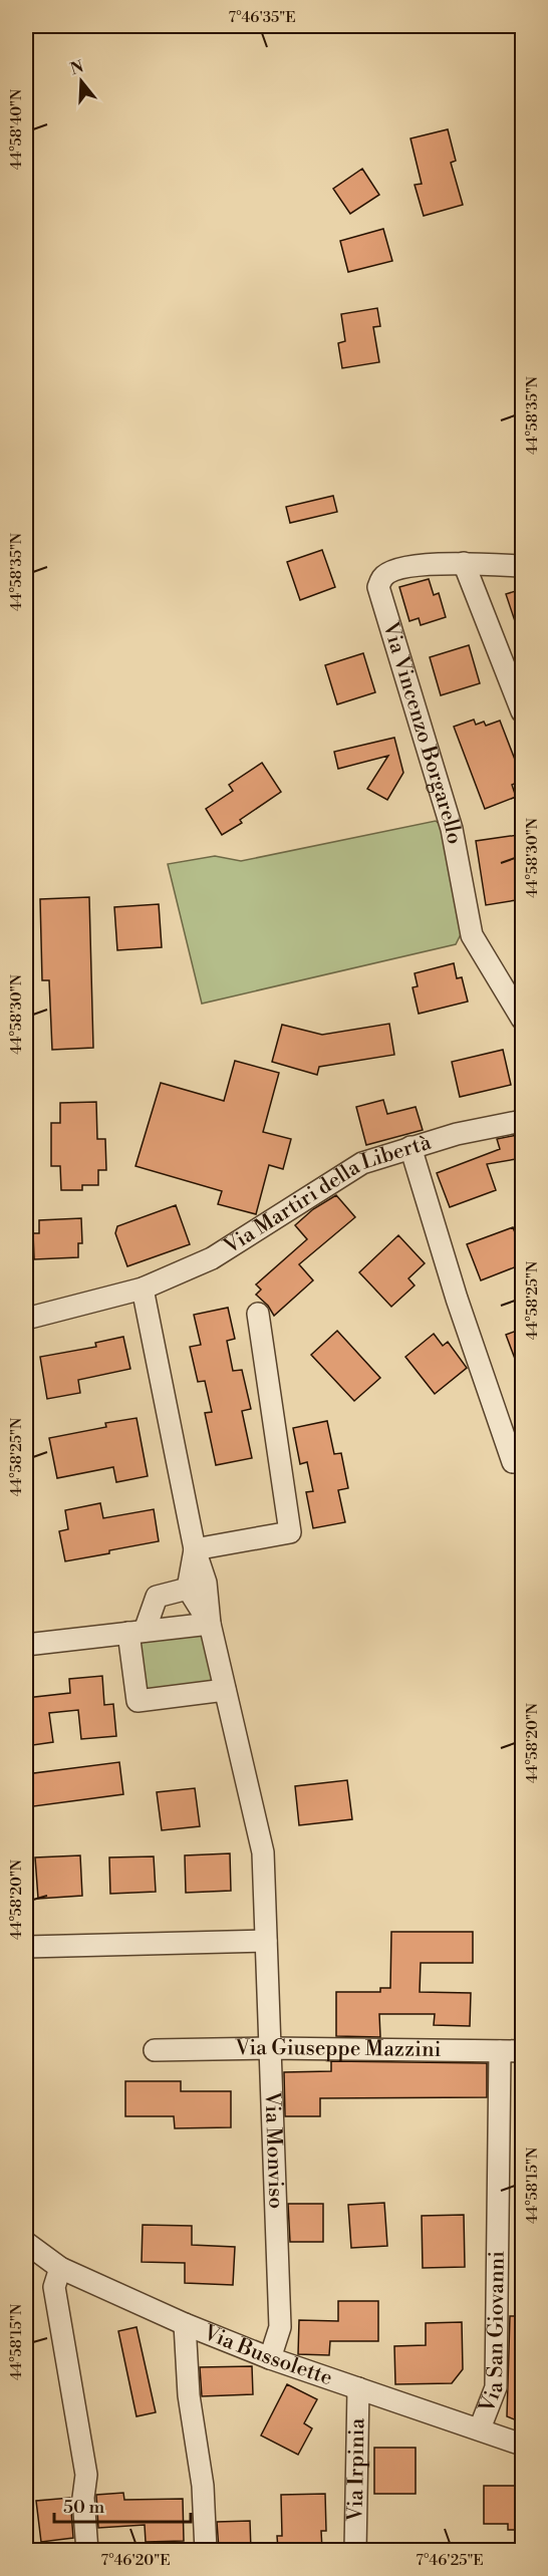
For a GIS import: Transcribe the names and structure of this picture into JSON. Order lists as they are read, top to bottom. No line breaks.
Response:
{"streets":{"street":["Via Vincenzo Borgarello","Via Martiri della Libertà","Via Giuseppe Mazzini","Via Monviso","Via San Giovanni","Via Bussolette","Via Irpinia"]},"crossings":[["Via Giuseppe Mazzini","Via Monviso"],["Via Giuseppe Mazzini","Via San Giovanni"],["Via Monviso","Via Bussolette"],["Via San Giovanni","Via Bussolette"],["Via Bussolette","Via Irpinia"]],"scale_bar":"50 m","north":"top","coordinates":["7°46'35\"E","44°58'40\"N","44°58'35\"N","44°58'30\"N","44°58'25\"N","44°58'20\"N","44°58'15\"N","7°46'20\"E","7°46'25\"E"]}
